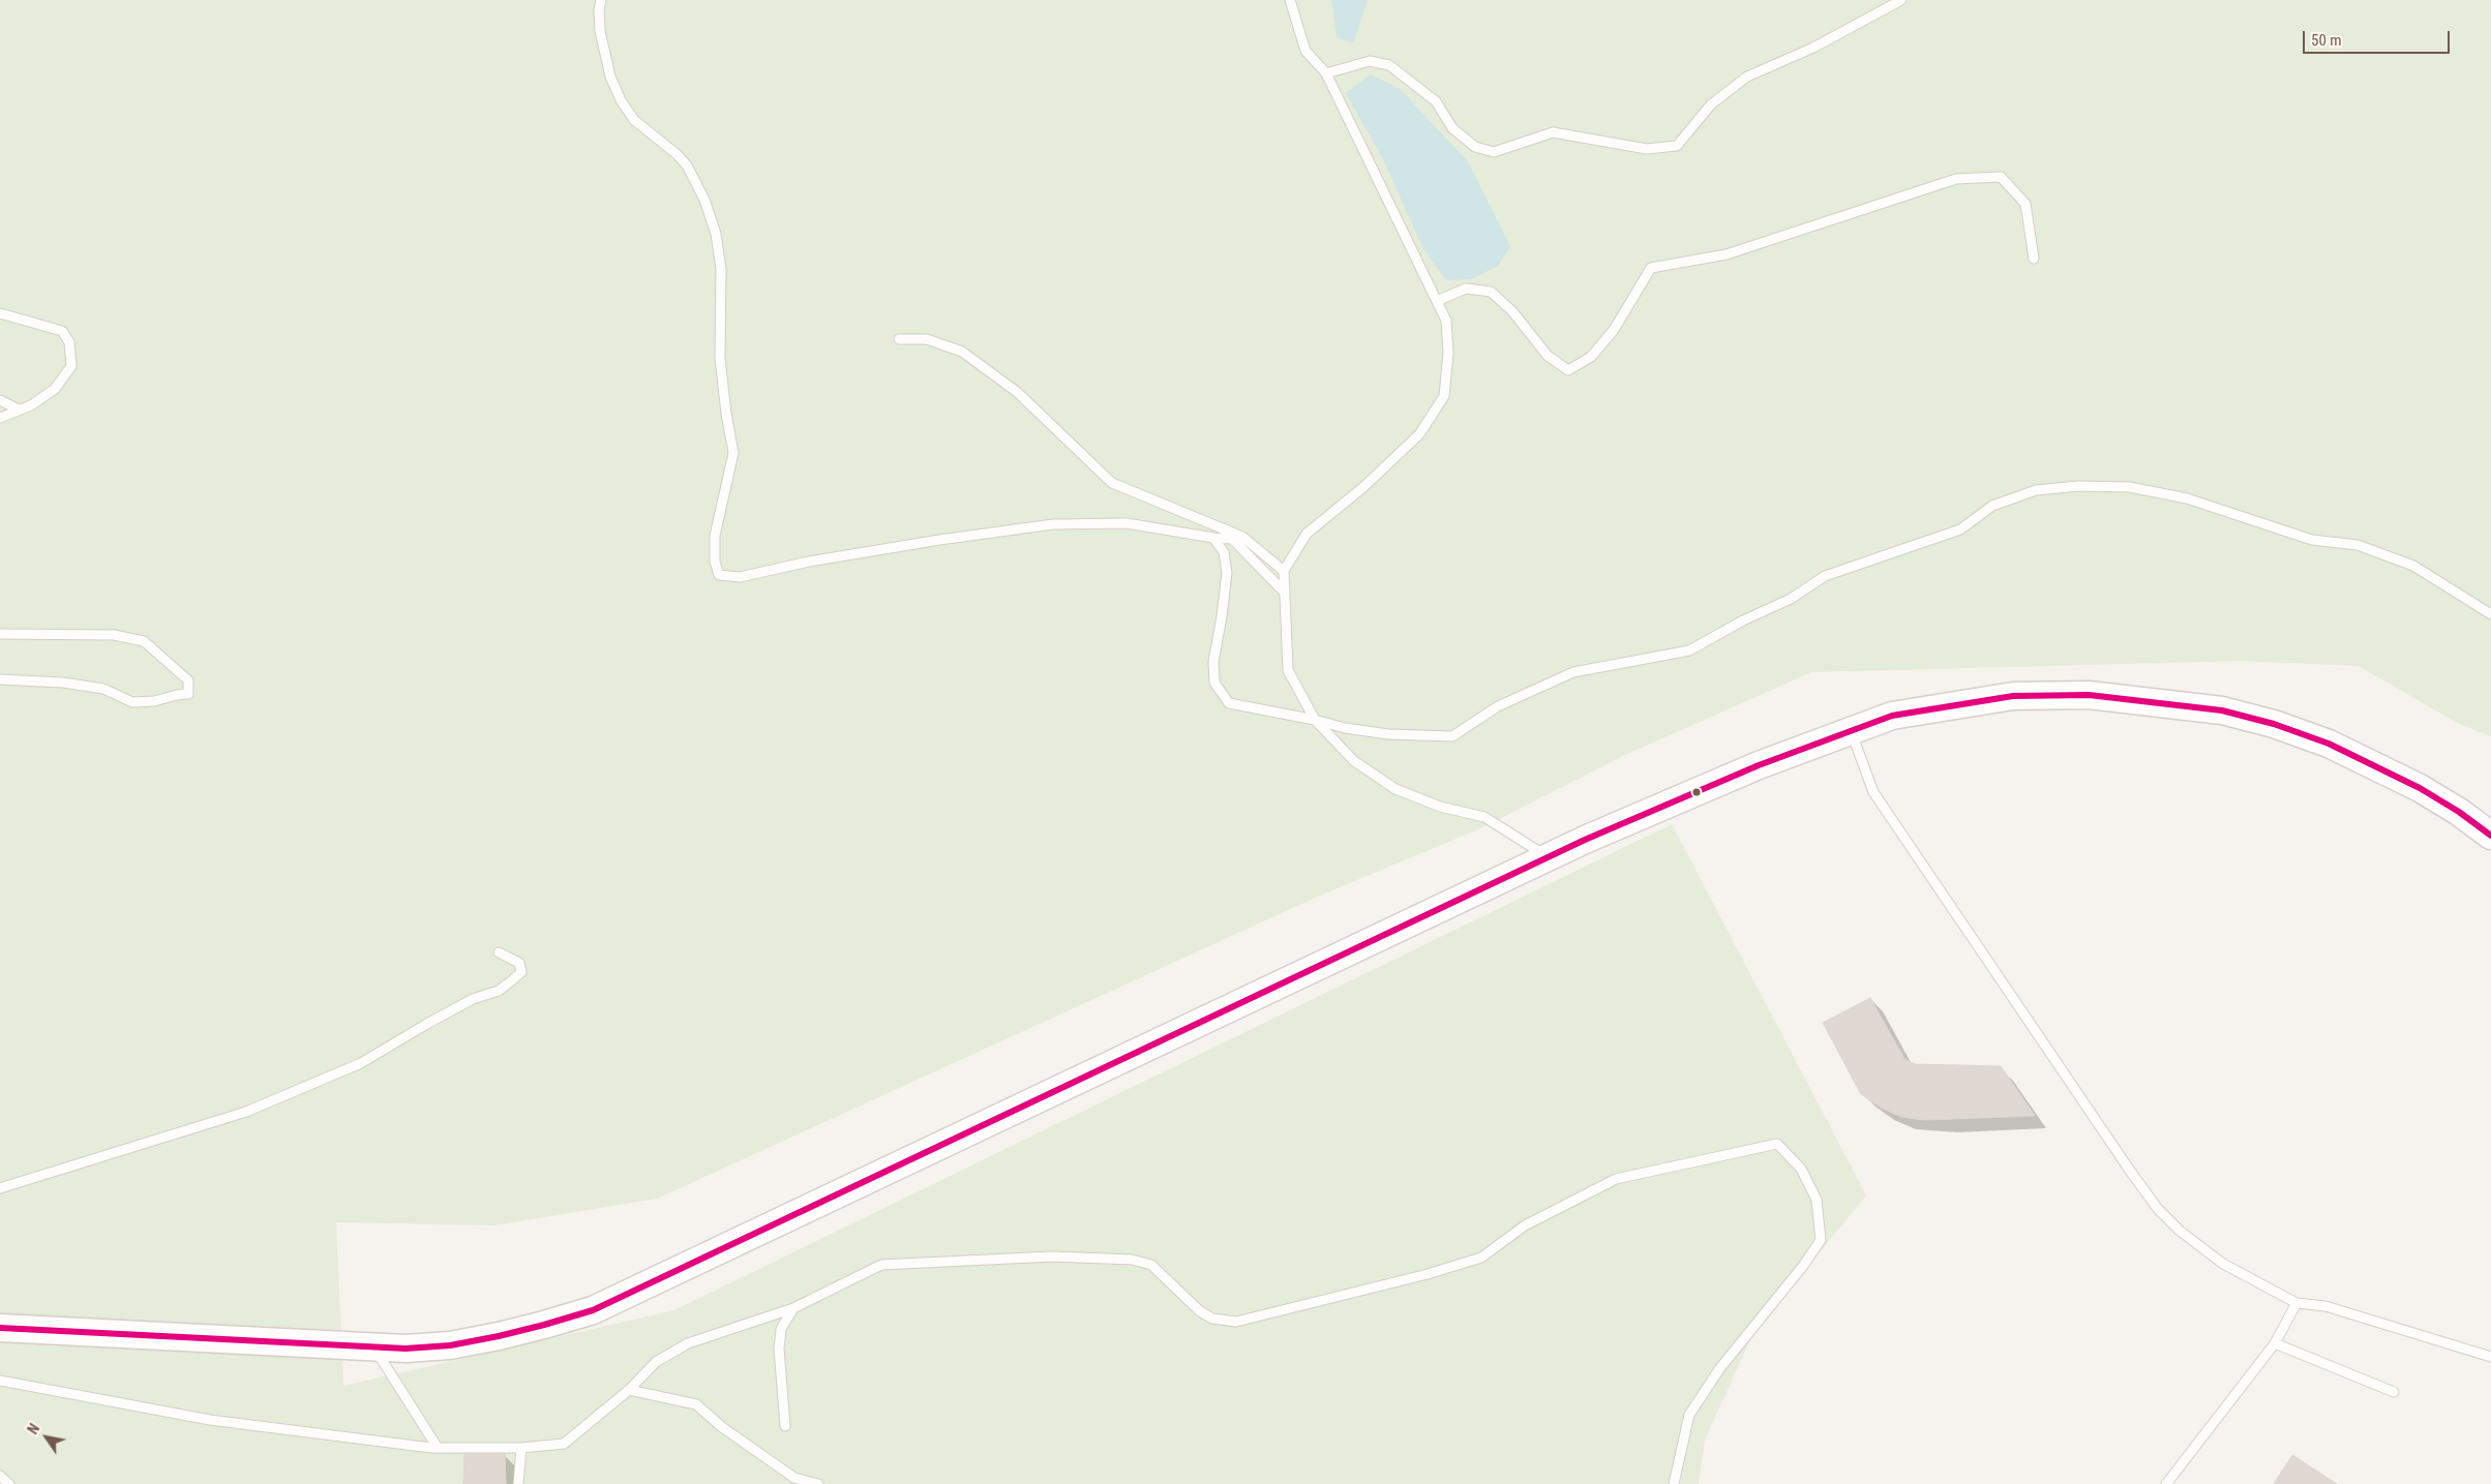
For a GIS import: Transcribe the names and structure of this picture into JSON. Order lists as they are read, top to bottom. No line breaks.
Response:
{"scale_bar":"50 m","north":"top left"}
